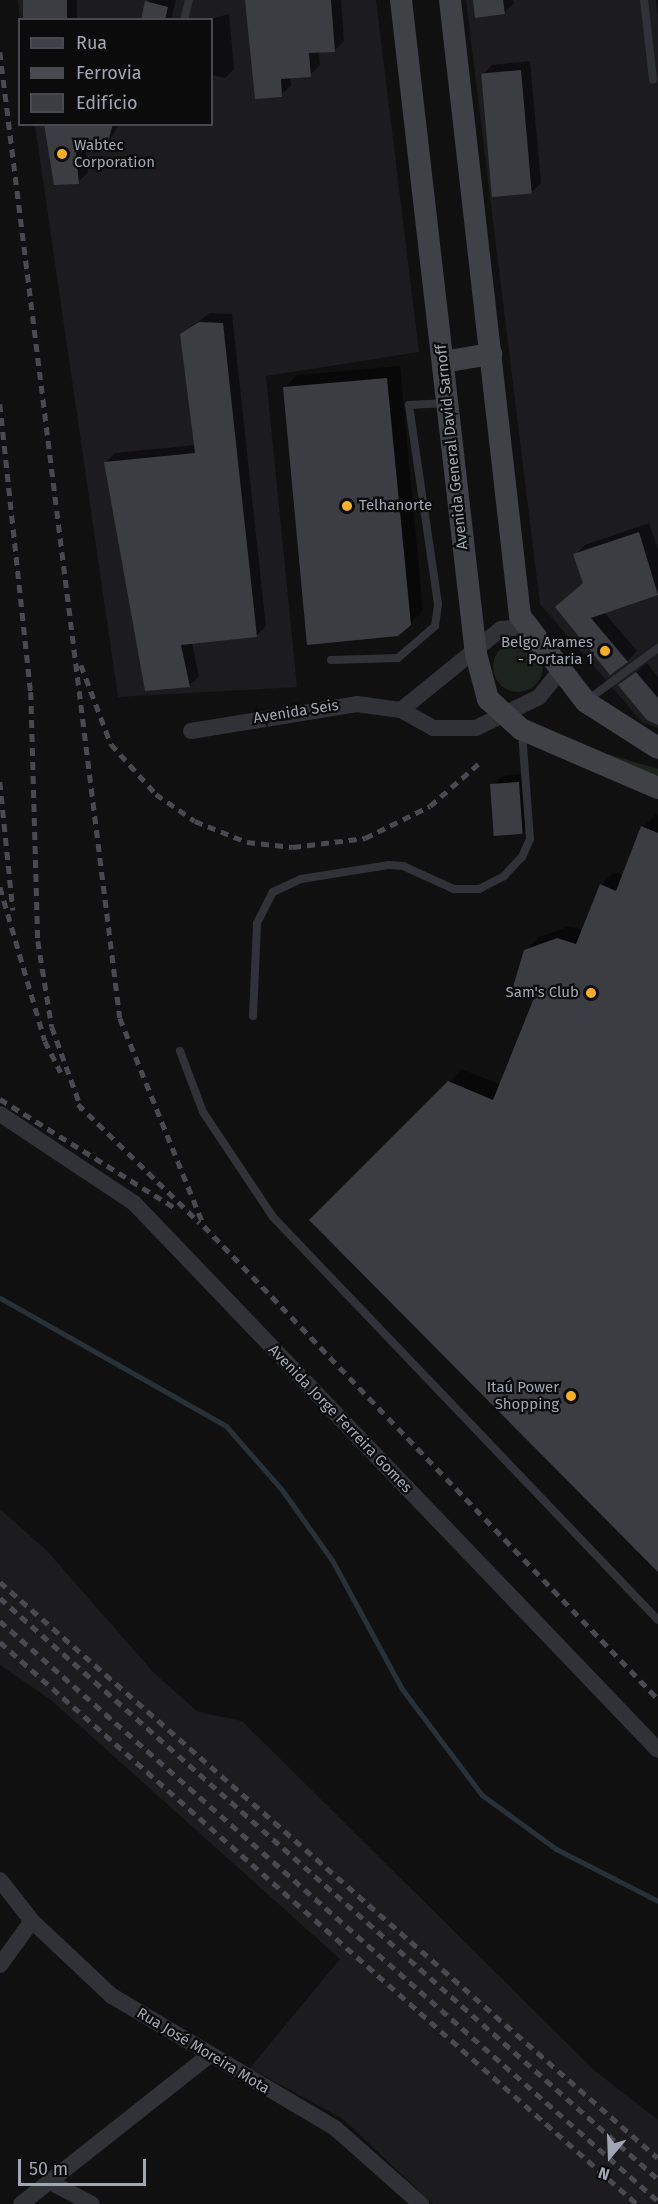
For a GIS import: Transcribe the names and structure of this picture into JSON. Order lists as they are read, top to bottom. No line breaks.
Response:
{"streets":{"main road":["Avenida General David Sarnoff"],"street":["Avenida Seis","Avenida Jorge Ferreira Gomes","Rua José Moreira Mota"]},"crossings":[["Avenida General David Sarnoff","Avenida Seis"]],"places":["Wabtec Corporation","Telhanorte","Belgo Arames - Portaria 1","Sam's Club","Itaú Power Shopping"],"legend":["Rua","Ferrovia","Edifício"],"scale_bar":"50 m","north":"bottom"}
